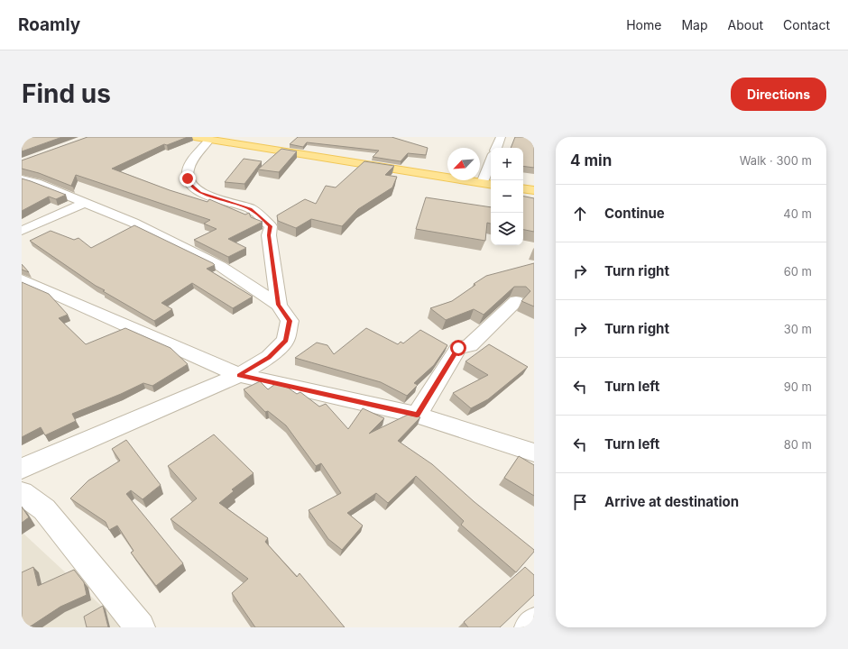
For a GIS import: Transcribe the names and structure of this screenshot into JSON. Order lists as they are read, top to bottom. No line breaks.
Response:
{"north":"bottom left","page":{"header":"Roamly","nav":["Home","Map","About","Contact"],"buttons":"Directions","title":"Find us","heading":["4 min","Walk · 300 m"],"map_buttons":["+","−"],"list":[["Continue","40 m"],["Turn right","60 m"],["Turn right","30 m"],["Turn left","90 m"],["Turn left","80 m"],"Arrive at destination"]}}
